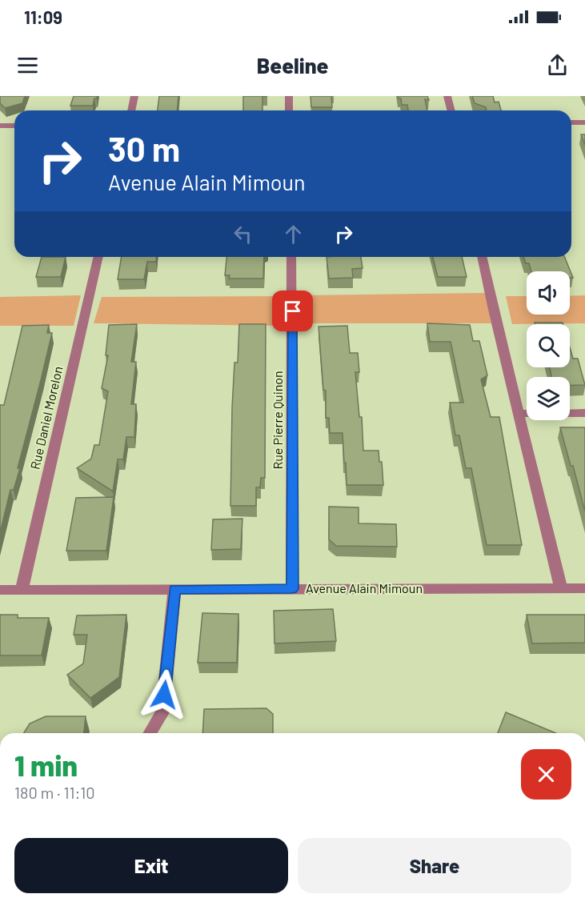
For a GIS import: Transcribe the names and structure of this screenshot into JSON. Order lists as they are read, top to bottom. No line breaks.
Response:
{"streets":{"street":["Rue Daniel Morelon","Rue Pierre Quinon","Avenue Alain Mimoun"]},"crossings":[["Rue Daniel Morelon","Avenue Alain Mimoun"],["Rue Pierre Quinon","Avenue Alain Mimoun"]],"page":{"status":"11:09","header":"Beeline","turn":["30 m","Avenue Alain Mimoun"],"heading":["1 min","180 m · 11:10"],"buttons":["Exit","Share"]}}
